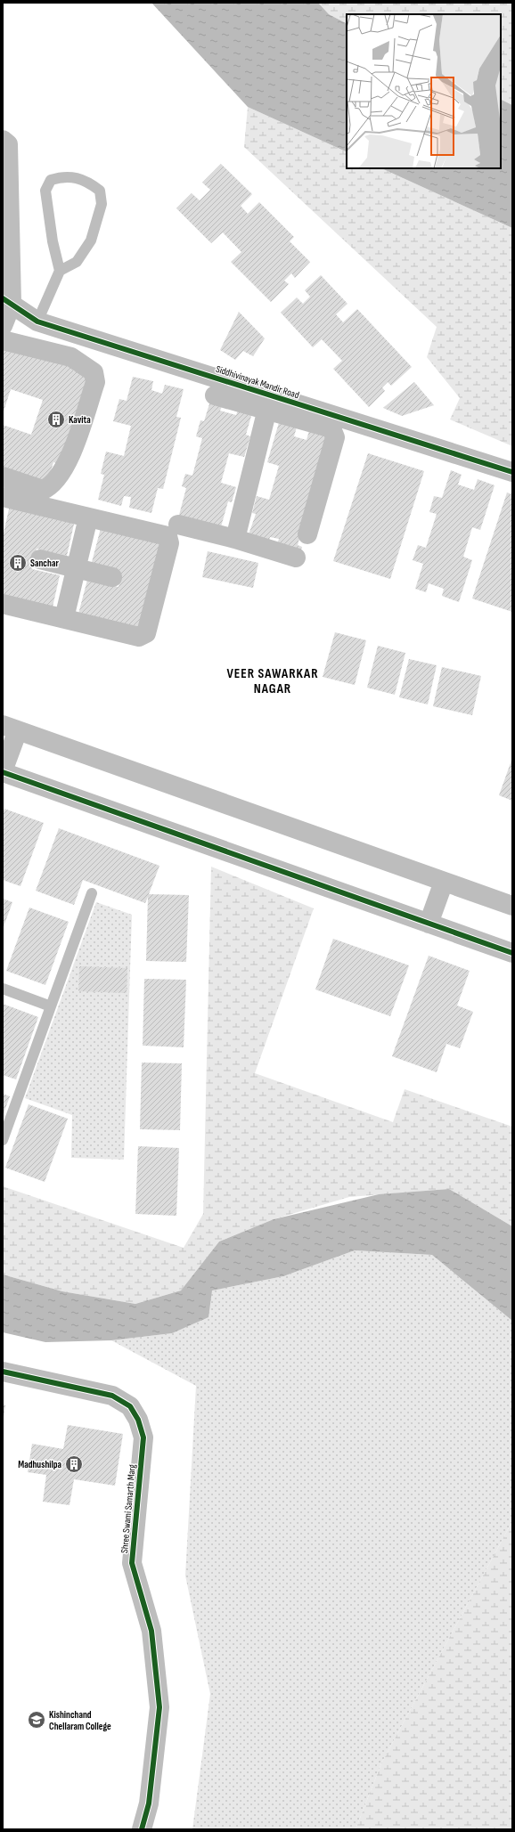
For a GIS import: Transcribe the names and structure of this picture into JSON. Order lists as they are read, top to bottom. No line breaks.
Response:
{"streets":{"street":["Siddhivinayak Mandir Road","Shree Swami Samarth Marg"]},"districts":["VEER SAWARKAR NAGAR"],"places":{"building":["Kavita","Sanchar","Madhushilpa"],"school or university":["Kishinchand Chellaram College"]}}
